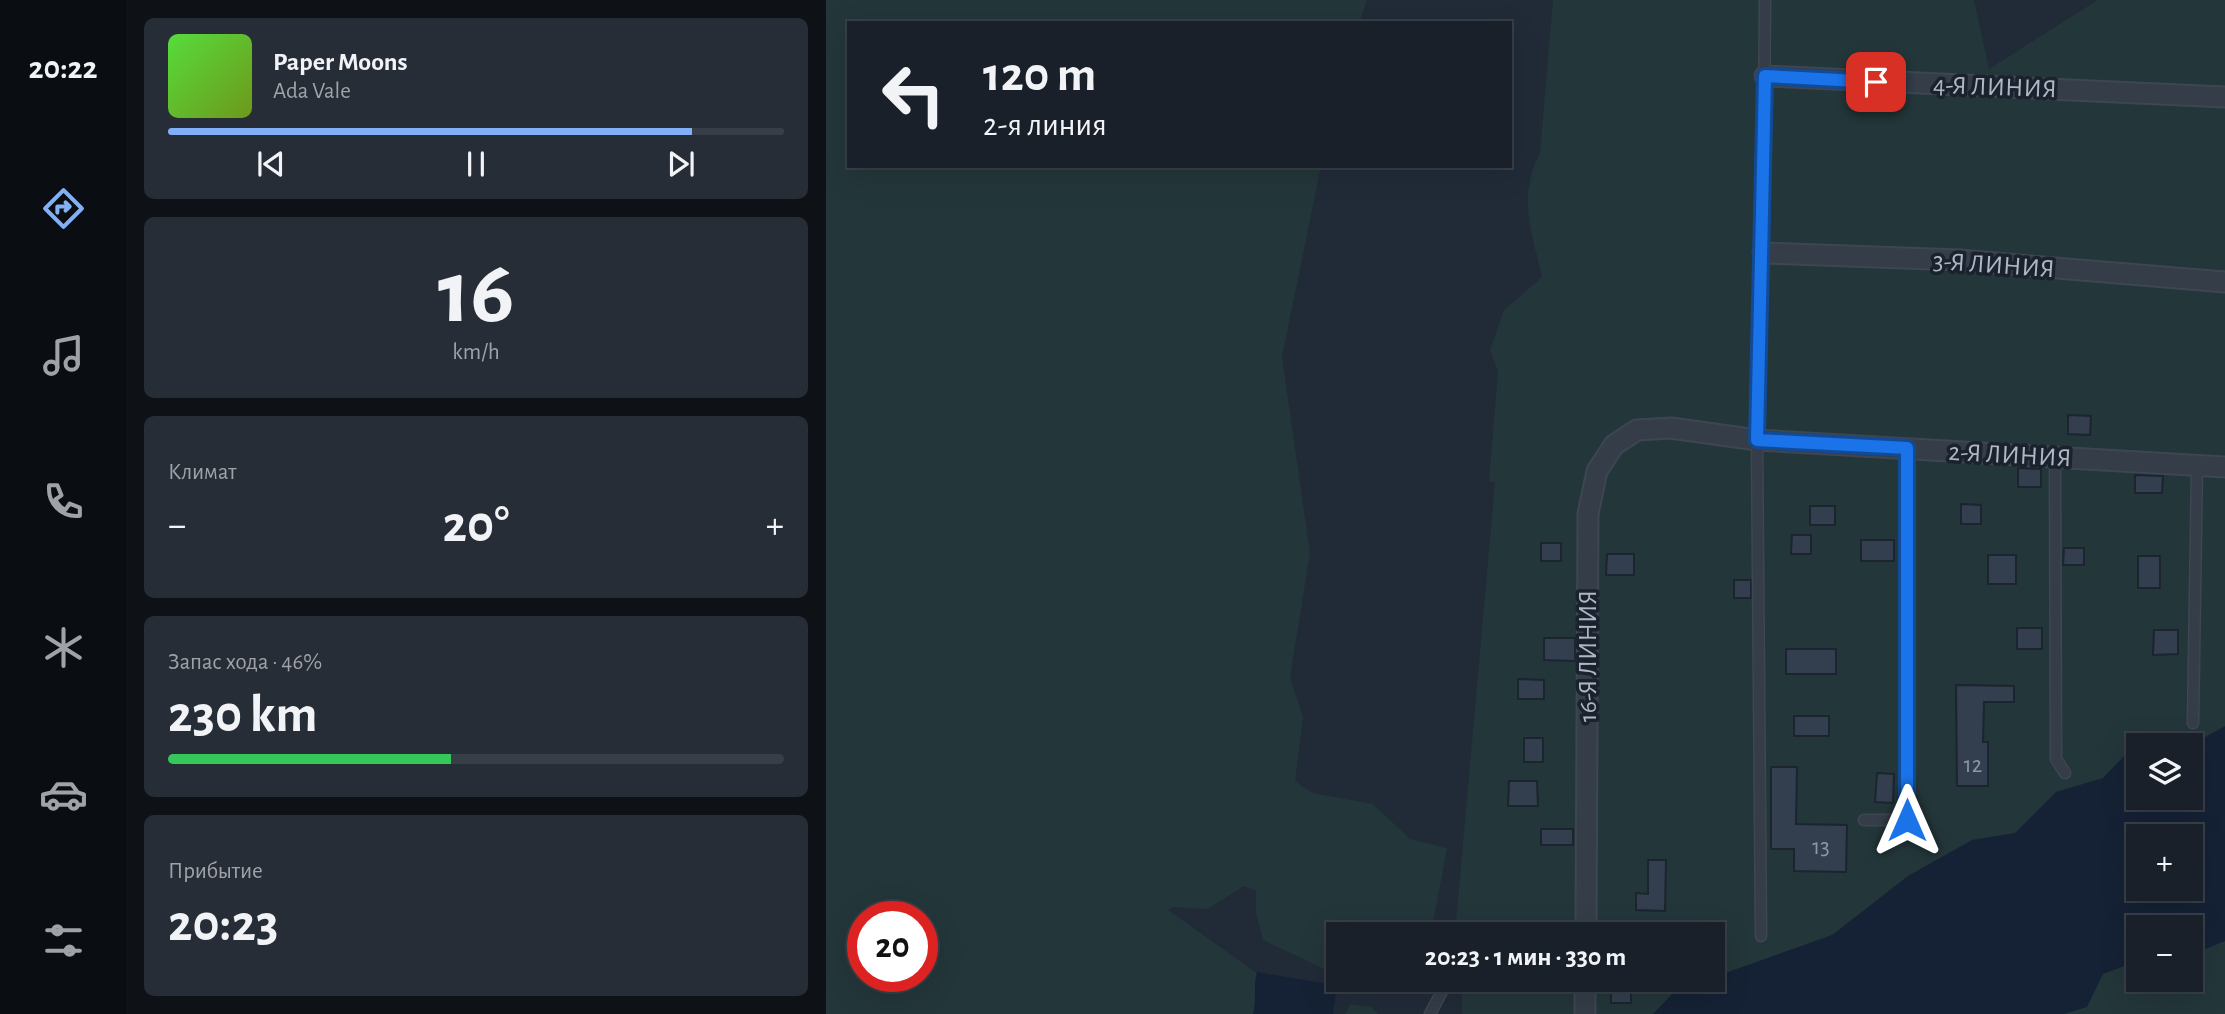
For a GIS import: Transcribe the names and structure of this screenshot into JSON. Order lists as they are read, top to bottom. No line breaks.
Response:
{"streets":{"street":["4-Я ЛИНИЯ","3-Я ЛИНИЯ","2-Я ЛИНИЯ","16-Я ЛИНИЯ"]},"crossings":[["2-Я ЛИНИЯ","16-Я ЛИНИЯ"]],"house_numbers":["12","13"],"page":{"tabs":"20:22","turn":["120 m","2-я линия"],"song":["Paper Moons","Ada Vale"],"tile":[["16","km/h"],"Климат",["Запас хода · 46%","230 km"],["Прибытие","20:23"]],"heat":["−","20°","+"],"map_buttons":["+","−"],"limit":"20","trip":"20:23 · 1 мин · 330 m"}}
